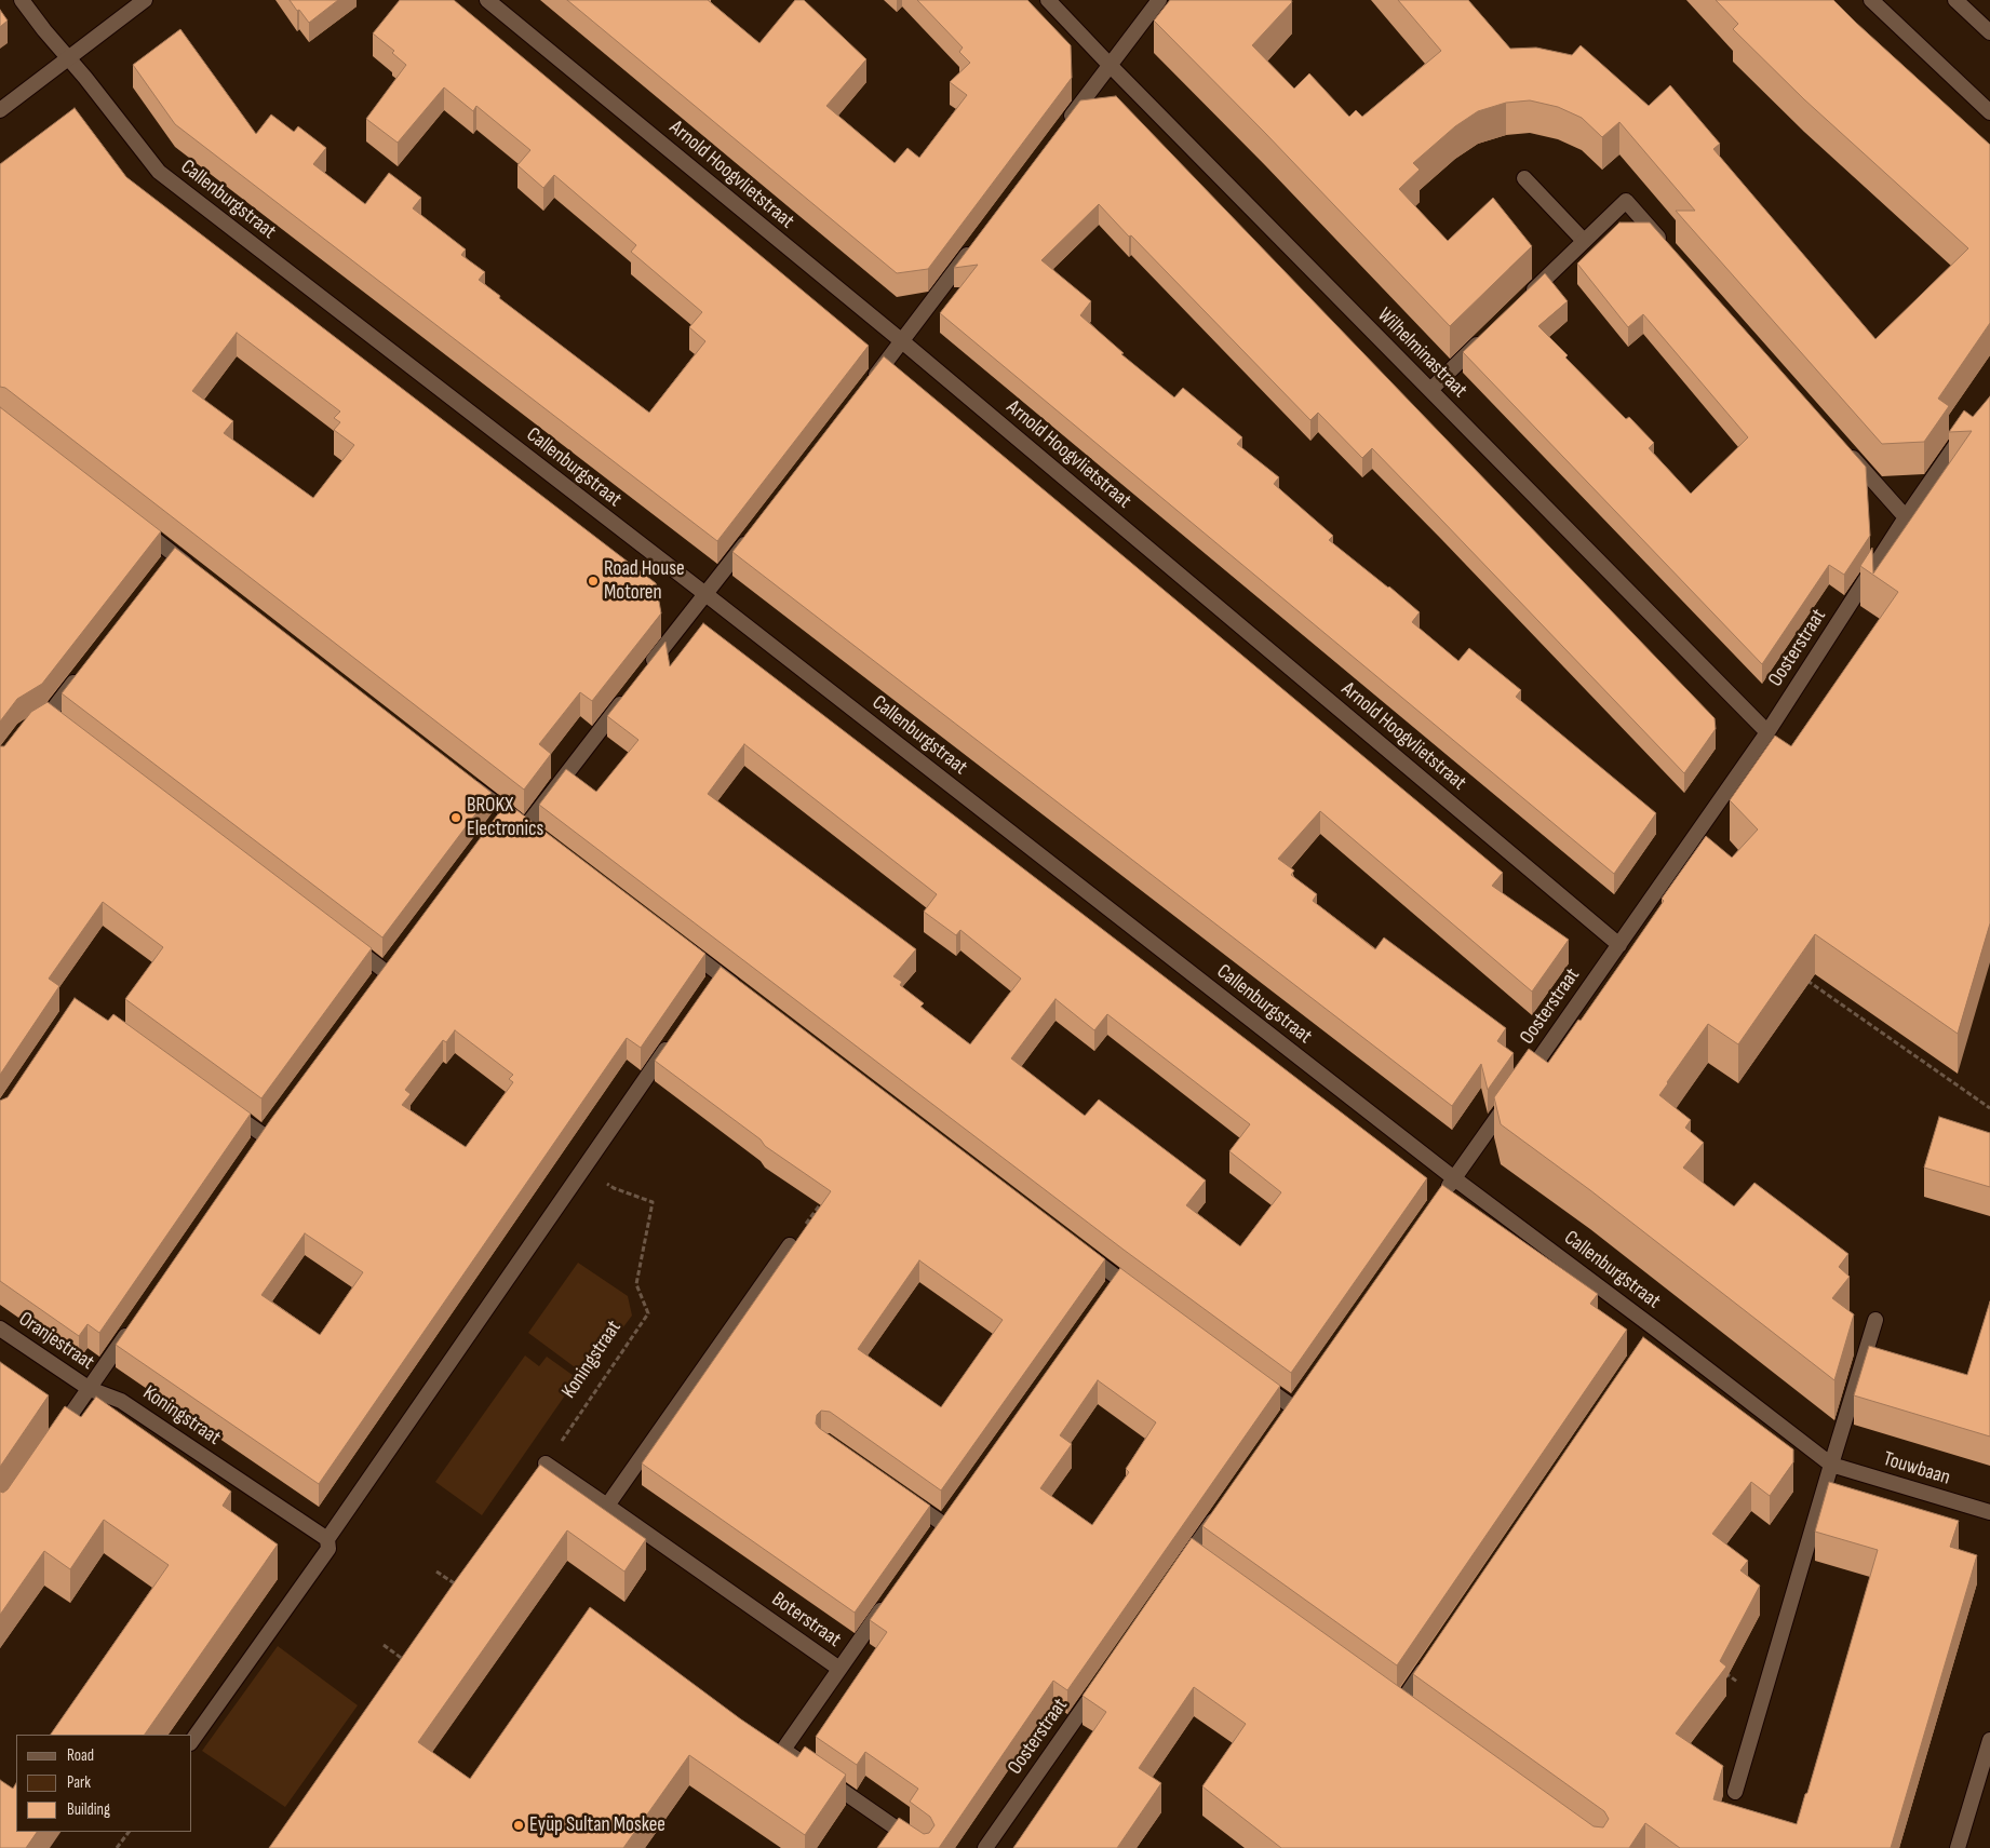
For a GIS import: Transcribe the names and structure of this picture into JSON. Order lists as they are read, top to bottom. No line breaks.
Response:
{"streets":{"street":["Arnold Hoogvlietstraat","Callenburgstraat","Wilhelminastraat","Oosterstraat","Oranjestraat","Koningstraat","Touwbaan","Boterstraat"]},"crossings":[["Arnold Hoogvlietstraat","Oosterstraat"],["Callenburgstraat","Oosterstraat"],["Callenburgstraat","Touwbaan"],["Wilhelminastraat","Oosterstraat"],["Oranjestraat","Koningstraat"],["Koningstraat","Boterstraat"]],"places":["Road House Motoren","BROKX Electronics","Eyüp Sultan Moskee"],"legend":["Road","Park","Building"]}
